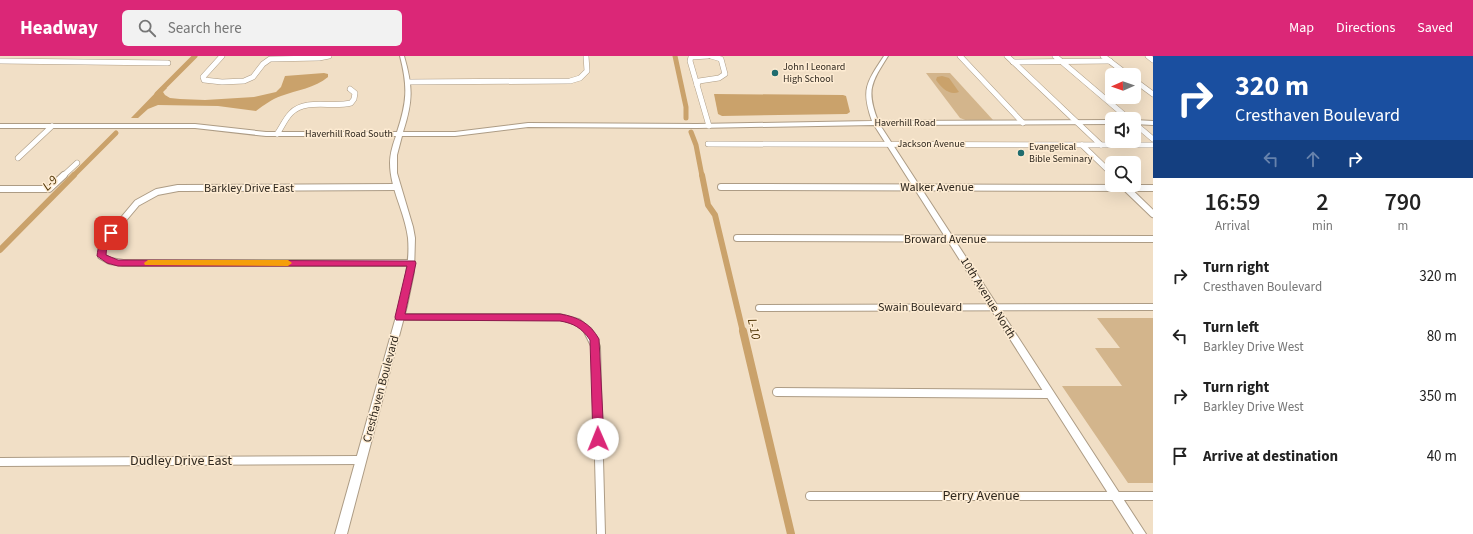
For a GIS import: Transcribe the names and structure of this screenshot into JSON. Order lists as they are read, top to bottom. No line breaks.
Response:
{"streets":{"street":["Haverhill Road","Haverhill Road South","Jackson Avenue","Walker Avenue","Barkley Drive East","Broward Avenue","10th Avenue North","Swain Boulevard","Cresthaven Boulevard","Dudley Drive East","Perry Avenue"]},"crossings":[["Haverhill Road","Haverhill Road South"],["Haverhill Road","10th Avenue North"],["Haverhill Road South","Cresthaven Boulevard"],["Jackson Avenue","10th Avenue North"],["Walker Avenue","10th Avenue North"],["Barkley Drive East","Cresthaven Boulevard"],["Broward Avenue","10th Avenue North"],["10th Avenue North","Swain Boulevard"],["10th Avenue North","Perry Avenue"],["Cresthaven Boulevard","Dudley Drive East"]],"water":["L-9","L-10"],"places":["John I Leonard High School","Evangelical Bible Seminary"],"north":"left","page":{"header":"Headway","search":"Search here","nav":["Map","Directions","Saved"],"turn":["320 m","Cresthaven Boulevard"],"eta":["16:59","Arrival","2","min","790","m"],"list":[{"name":"Turn right","note":"Cresthaven Boulevard","value":"320 m"},{"name":"Turn left","note":"Barkley Drive West","value":"80 m"},{"name":"Turn right","note":"Barkley Drive West","value":"350 m"},{"name":"Arrive at destination","value":"40 m"}]}}
